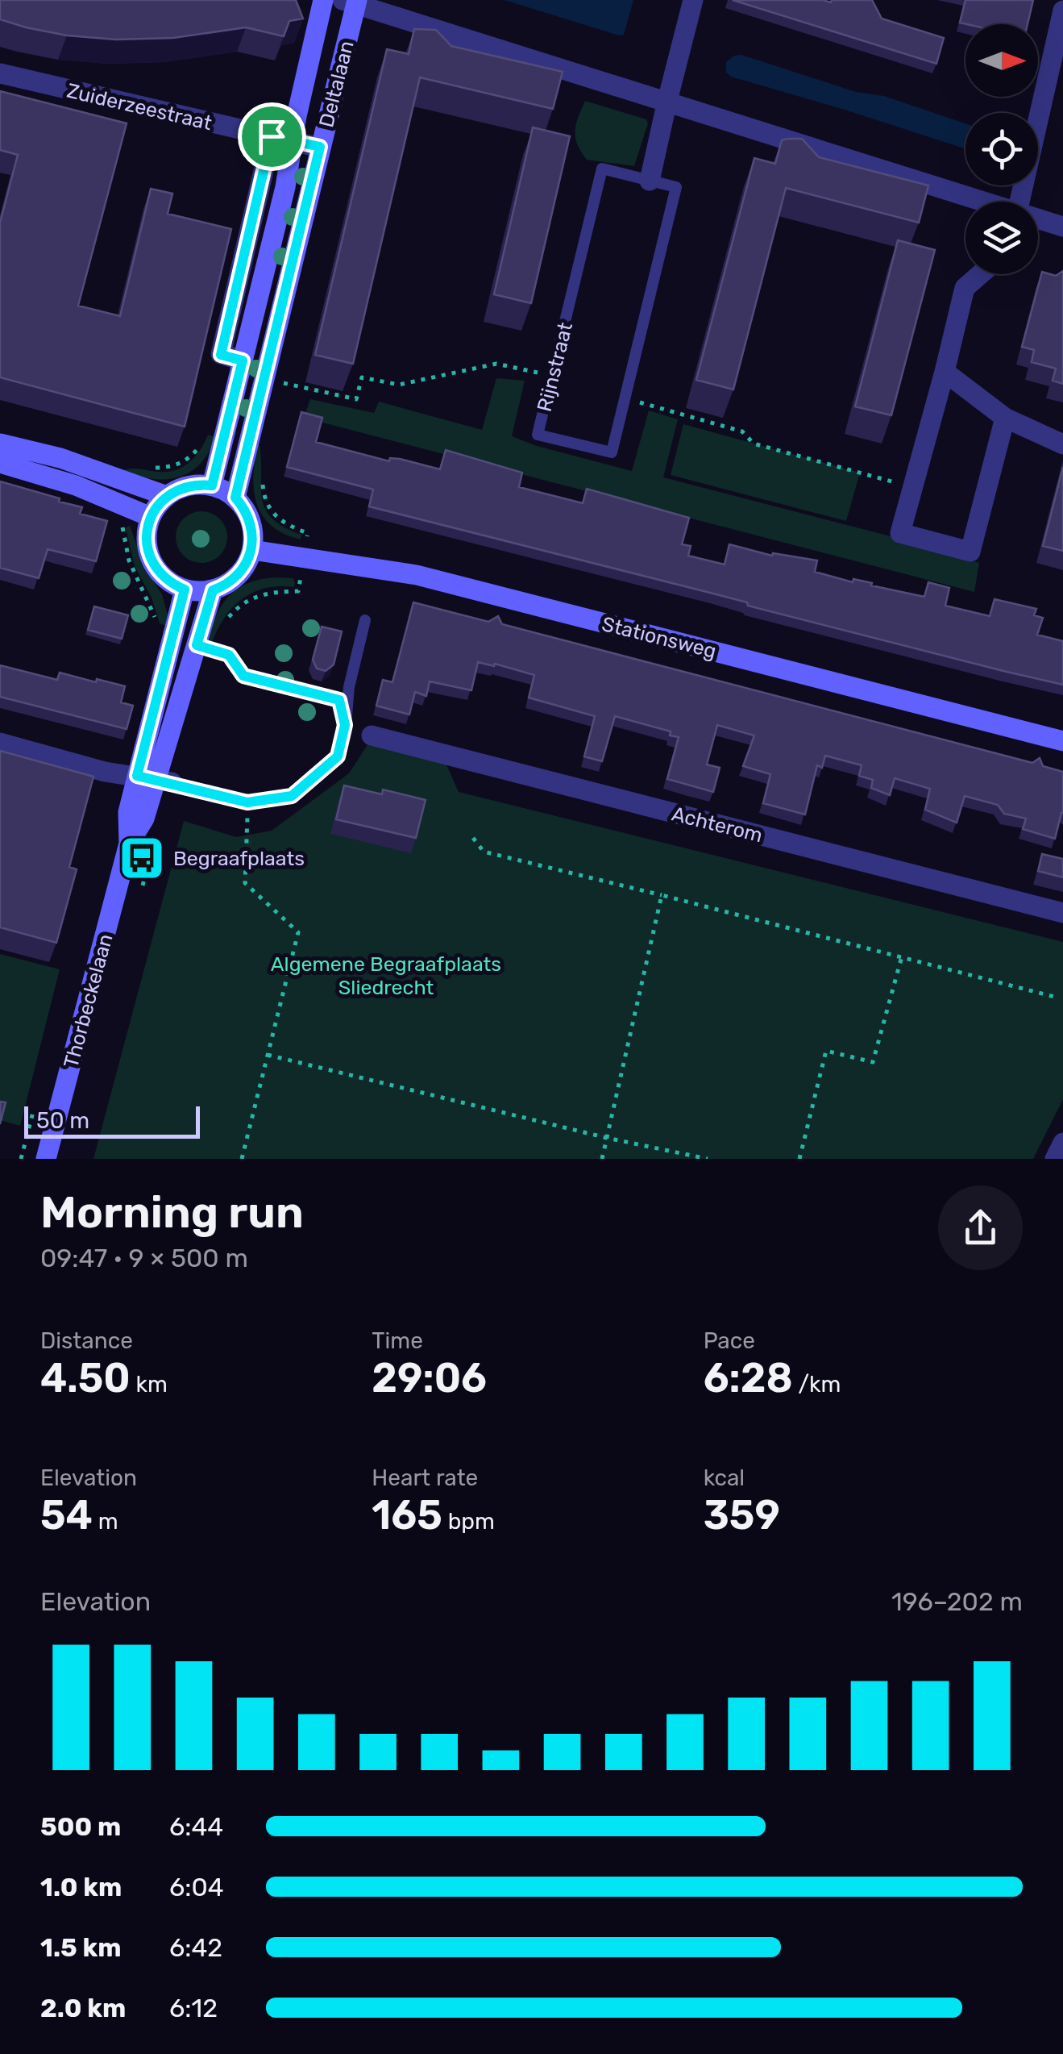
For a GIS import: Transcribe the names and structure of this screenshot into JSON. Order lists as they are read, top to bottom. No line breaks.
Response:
{"streets":{"street":["Deltalaan","Zuiderzeestraat","Stationsweg","Achterom","Thorbeckelaan"],"lane":["Rijnstraat"]},"crossings":[["Deltalaan","Zuiderzeestraat"],["Deltalaan","Stationsweg"],["Deltalaan","Thorbeckelaan"],["Stationsweg","Thorbeckelaan"]],"parks":["Algemene Begraafplaats Sliedrecht"],"places":{"bus stop":["Begraafplaats"]},"scale_bar":"50 m","north":"right","page":{"scale":"50 m","heading":["Morning run","09:47 · 9 × 500 m"],"stats":[["Distance","4.50 km"],["Time","29:06"],["Pace","6:28 /km"],["Elevation","54 m"],["Heart rate","165 bpm"],["kcal","359"]],"chart":["Elevation","196–202 m"],"list":[{"name":"500 m","note":"6:44"},{"name":"1.0 km","note":"6:04"},{"name":"1.5 km","note":"6:42"},{"name":"2.0 km","note":"6:12"}]}}
